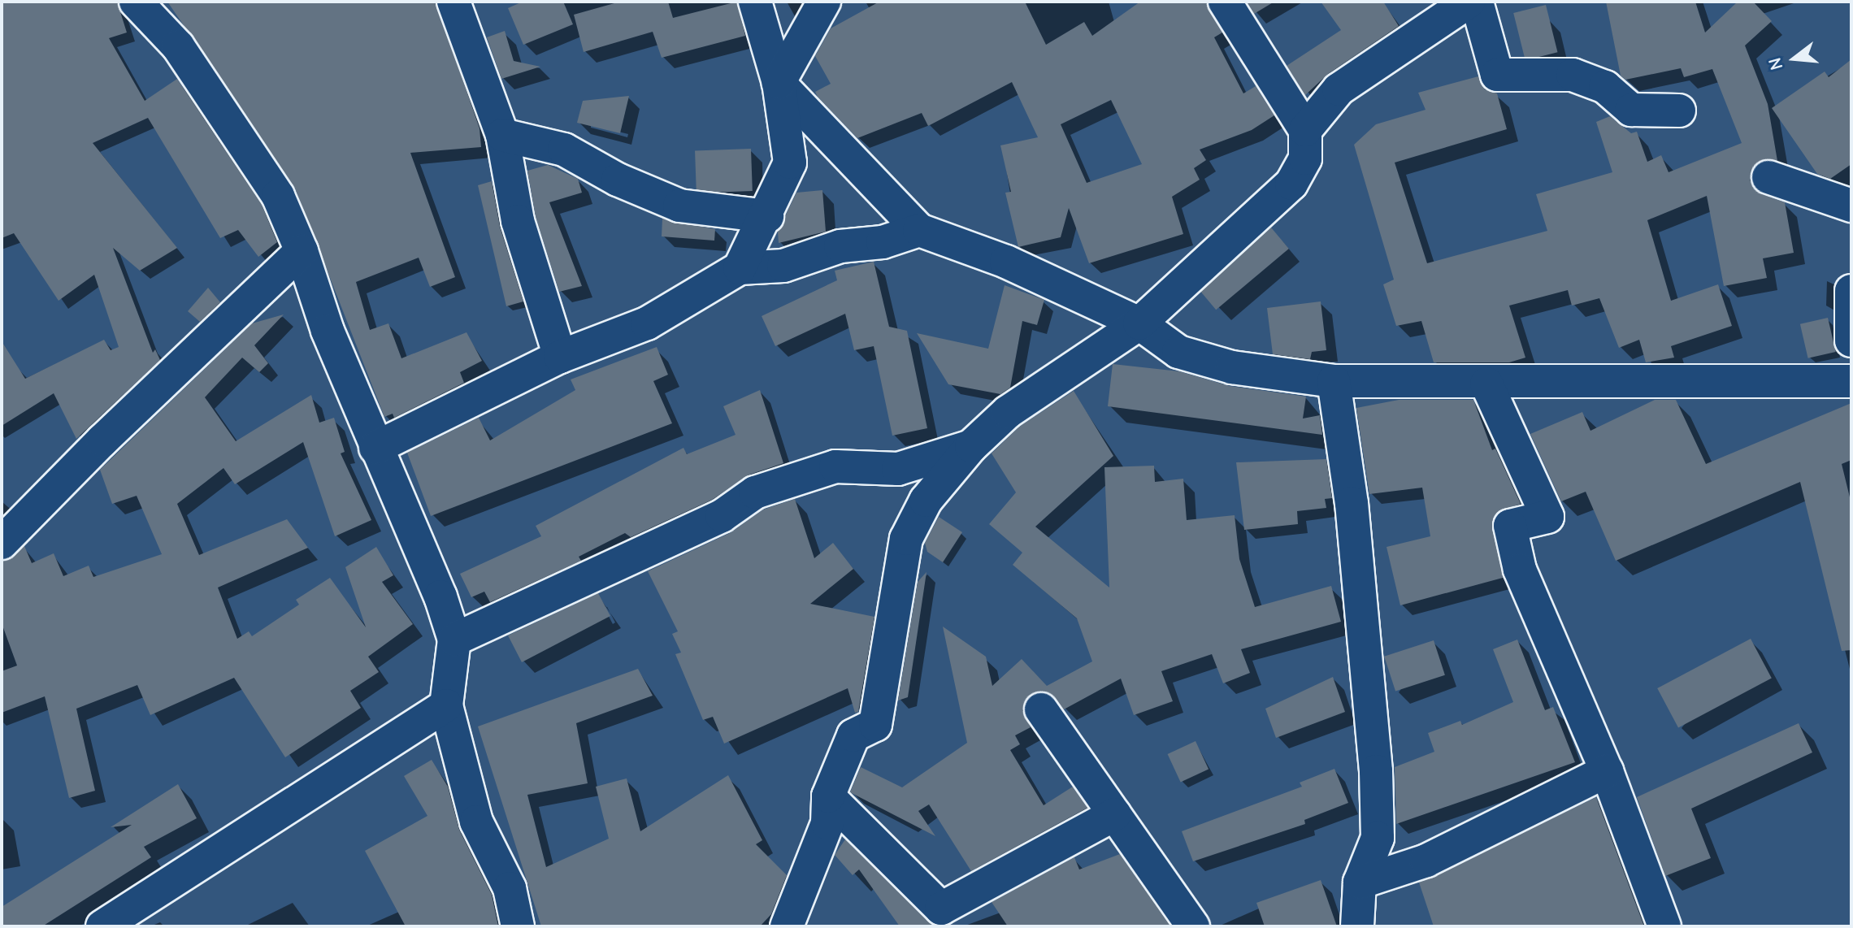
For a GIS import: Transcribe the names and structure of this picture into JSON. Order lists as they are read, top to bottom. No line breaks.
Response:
{"north":"left"}
